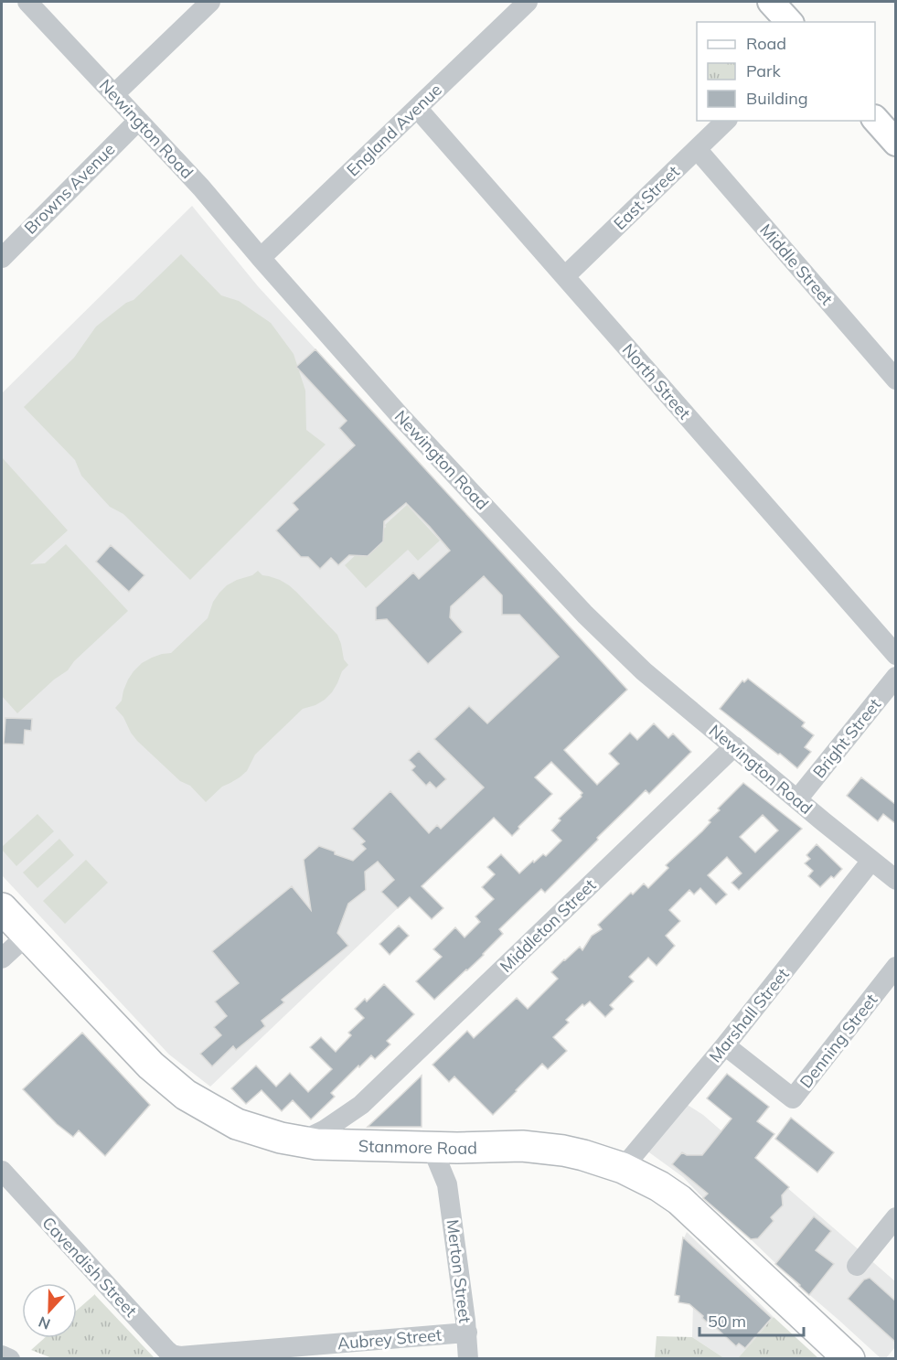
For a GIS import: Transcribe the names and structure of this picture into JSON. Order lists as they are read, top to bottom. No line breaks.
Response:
{"streets":{"highway":["Stanmore Road"],"street":["Newington Road","England Avenue","Browns Avenue","East Street","Middle Street","North Street","Bright Street","Middleton Street","Marshall Street","Denning Street","Cavendish Street","Merton Street","Aubrey Street"]},"crossings":[["Newington Road","England Avenue"],["Newington Road","Browns Avenue"],["Newington Road","Bright Street"],["Newington Road","Middleton Street"],["Newington Road","Marshall Street"],["England Avenue","North Street"],["East Street","Middle Street"],["East Street","North Street"],["Middleton Street","Stanmore Road"],["Marshall Street","Denning Street"],["Marshall Street","Stanmore Road"],["Stanmore Road","Merton Street"],["Cavendish Street","Aubrey Street"],["Merton Street","Aubrey Street"]],"legend":["Road","Park","Building"],"scale_bar":"50 m","north":"bottom"}
